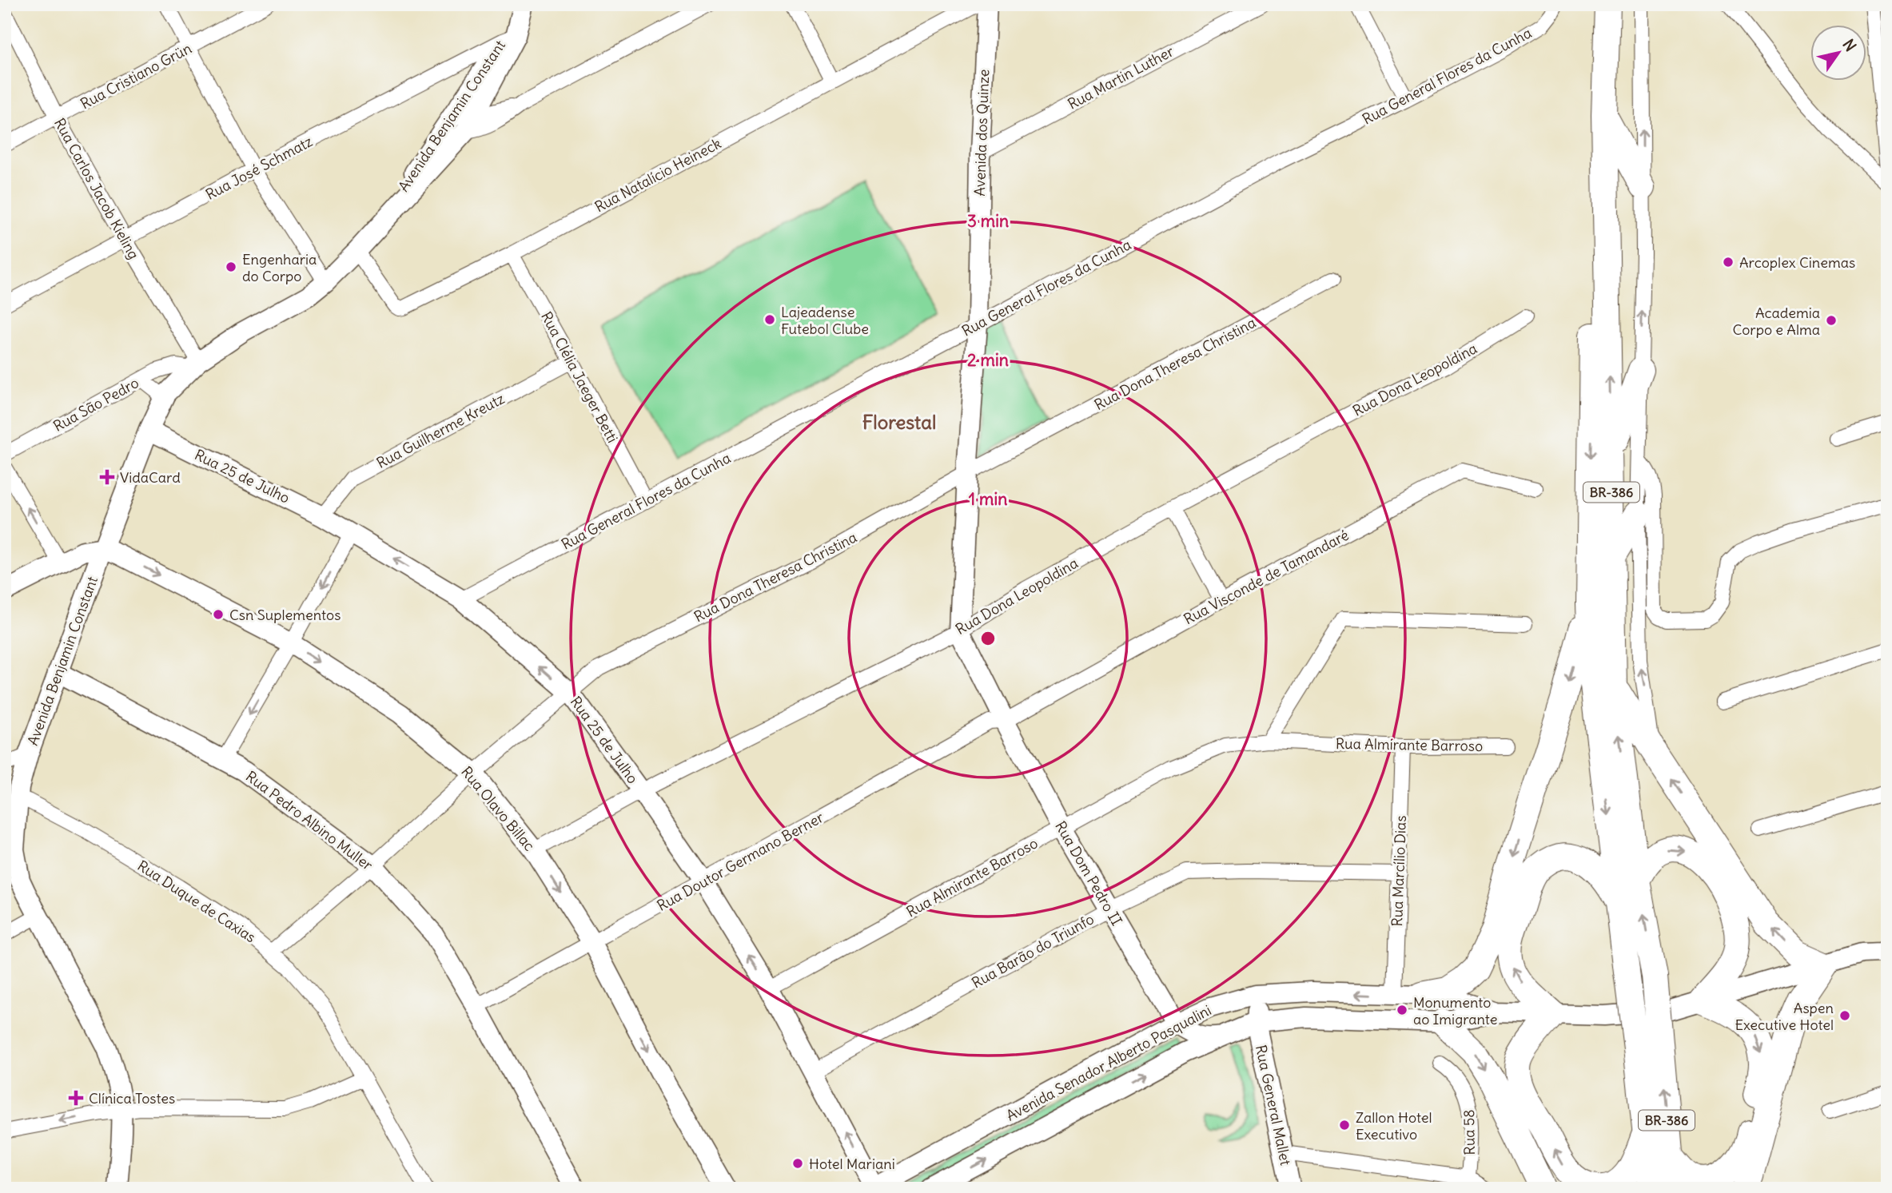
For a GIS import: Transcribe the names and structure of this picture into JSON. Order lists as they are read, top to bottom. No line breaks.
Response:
{"streets":{"highway":["BR-386"],"street":["Rua Cristiano Grün","Rua General Flores da Cunha","Rua Martin Luther","Avenida Benjamin Constant","Avenida dos Quinze","Rua José Schmatz","Rua Natalício Heineck","Rua Carlos Jacob Kieling","Rua Dona Theresa Christina","Rua Clélia Jaeger Betti","Rua Dona Leopoldina","Rua São Pedro","Rua Guilherme Kreutz","Rua 25 de Julho","Rua Visconde de Tamandaré","Rua Almirante Barroso","Rua Olavo Billac","Rua Pedro Albino Muller","Rua Doutor Germano Berner","Rua Marcílio Dias","Rua Dom Pedro II","Rua Duque de Caxias","Rua Barão do Triunfo","Avenida Senador Alberto Pasqualini","Rua General Mallet","Rua 58"]},"crossings":[["Rua Cristiano Grün","Rua Carlos Jacob Kieling"],["Rua General Flores da Cunha","Avenida dos Quinze"],["Rua General Flores da Cunha","Rua Clélia Jaeger Betti"],["Rua General Flores da Cunha","Rua 25 de Julho"],["Rua Martin Luther","Avenida dos Quinze"],["Avenida Benjamin Constant","Rua José Schmatz"],["Avenida Benjamin Constant","Rua Natalício Heineck"],["Avenida Benjamin Constant","Rua Carlos Jacob Kieling"],["Avenida Benjamin Constant","Rua São Pedro"],["Avenida Benjamin Constant","Rua 25 de Julho"],["Avenida Benjamin Constant","Rua Olavo Billac"],["Avenida Benjamin Constant","Rua Pedro Albino Muller"],["Avenida Benjamin Constant","Rua Duque de Caxias"],["Avenida dos Quinze","Rua Dona Theresa Christina"],["Avenida dos Quinze","Rua Dona Leopoldina"],["Avenida dos Quinze","Rua Visconde de Tamandaré"],["Avenida dos Quinze","Rua Doutor Germano Berner"],["Avenida dos Quinze","Rua Dom Pedro II"],["Rua José Schmatz","Rua Carlos Jacob Kieling"],["Rua Natalício Heineck","Rua Clélia Jaeger Betti"],["Rua Carlos Jacob Kieling","Rua São Pedro"],["Rua Dona Theresa Christina","Rua 25 de Julho"],["Rua Dona Theresa Christina","Rua Olavo Billac"],["Rua Dona Theresa Christina","Rua Pedro Albino Muller"],["Rua Dona Theresa Christina","Rua Duque de Caxias"],["Rua Clélia Jaeger Betti","Rua Guilherme Kreutz"],["Rua Dona Leopoldina","Rua 25 de Julho"],["Rua Dona Leopoldina","Rua Olavo Billac"],["Rua Guilherme Kreutz","Rua 25 de Julho"],["Rua 25 de Julho","Rua Almirante Barroso"],["Rua 25 de Julho","Rua Doutor Germano Berner"],["Rua 25 de Julho","Rua Barão do Triunfo"],["Rua 25 de Julho","Avenida Senador Alberto Pasqualini"],["Rua Visconde de Tamandaré","Rua Doutor Germano Berner"],["Rua Visconde de Tamandaré","Rua Dom Pedro II"],["Rua Almirante Barroso","Rua Marcílio Dias"],["Rua Almirante Barroso","Rua Dom Pedro II"],["Rua Olavo Billac","Rua Doutor Germano Berner"],["Rua Pedro Albino Muller","Rua Doutor Germano Berner"],["Rua Doutor Germano Berner","Rua Dom Pedro II"],["Rua Marcílio Dias","Rua Barão do Triunfo"],["Rua Marcílio Dias","Avenida Senador Alberto Pasqualini"],["Rua Dom Pedro II","Rua Barão do Triunfo"],["Rua Dom Pedro II","Avenida Senador Alberto Pasqualini"],["Avenida Senador Alberto Pasqualini","Rua General Mallet"]],"one_way":["Rua 25 de Julho","Rua Olavo Billac"],"districts":["Florestal"],"places":{"other":["Arcoplex Cinemas","Engenharia do Corpo","Lajeadense Futebol Clube","Academia Corpo e Alma","Csn Suplementos","Monumento ao Imigrante","Aspen Executive Hotel","Zallon Hotel Executivo","Hotel Mariani"],"health":["VidaCard","Clínica Tostes"]},"north":"top right","rings":["3 min","2 min","1 min"]}
